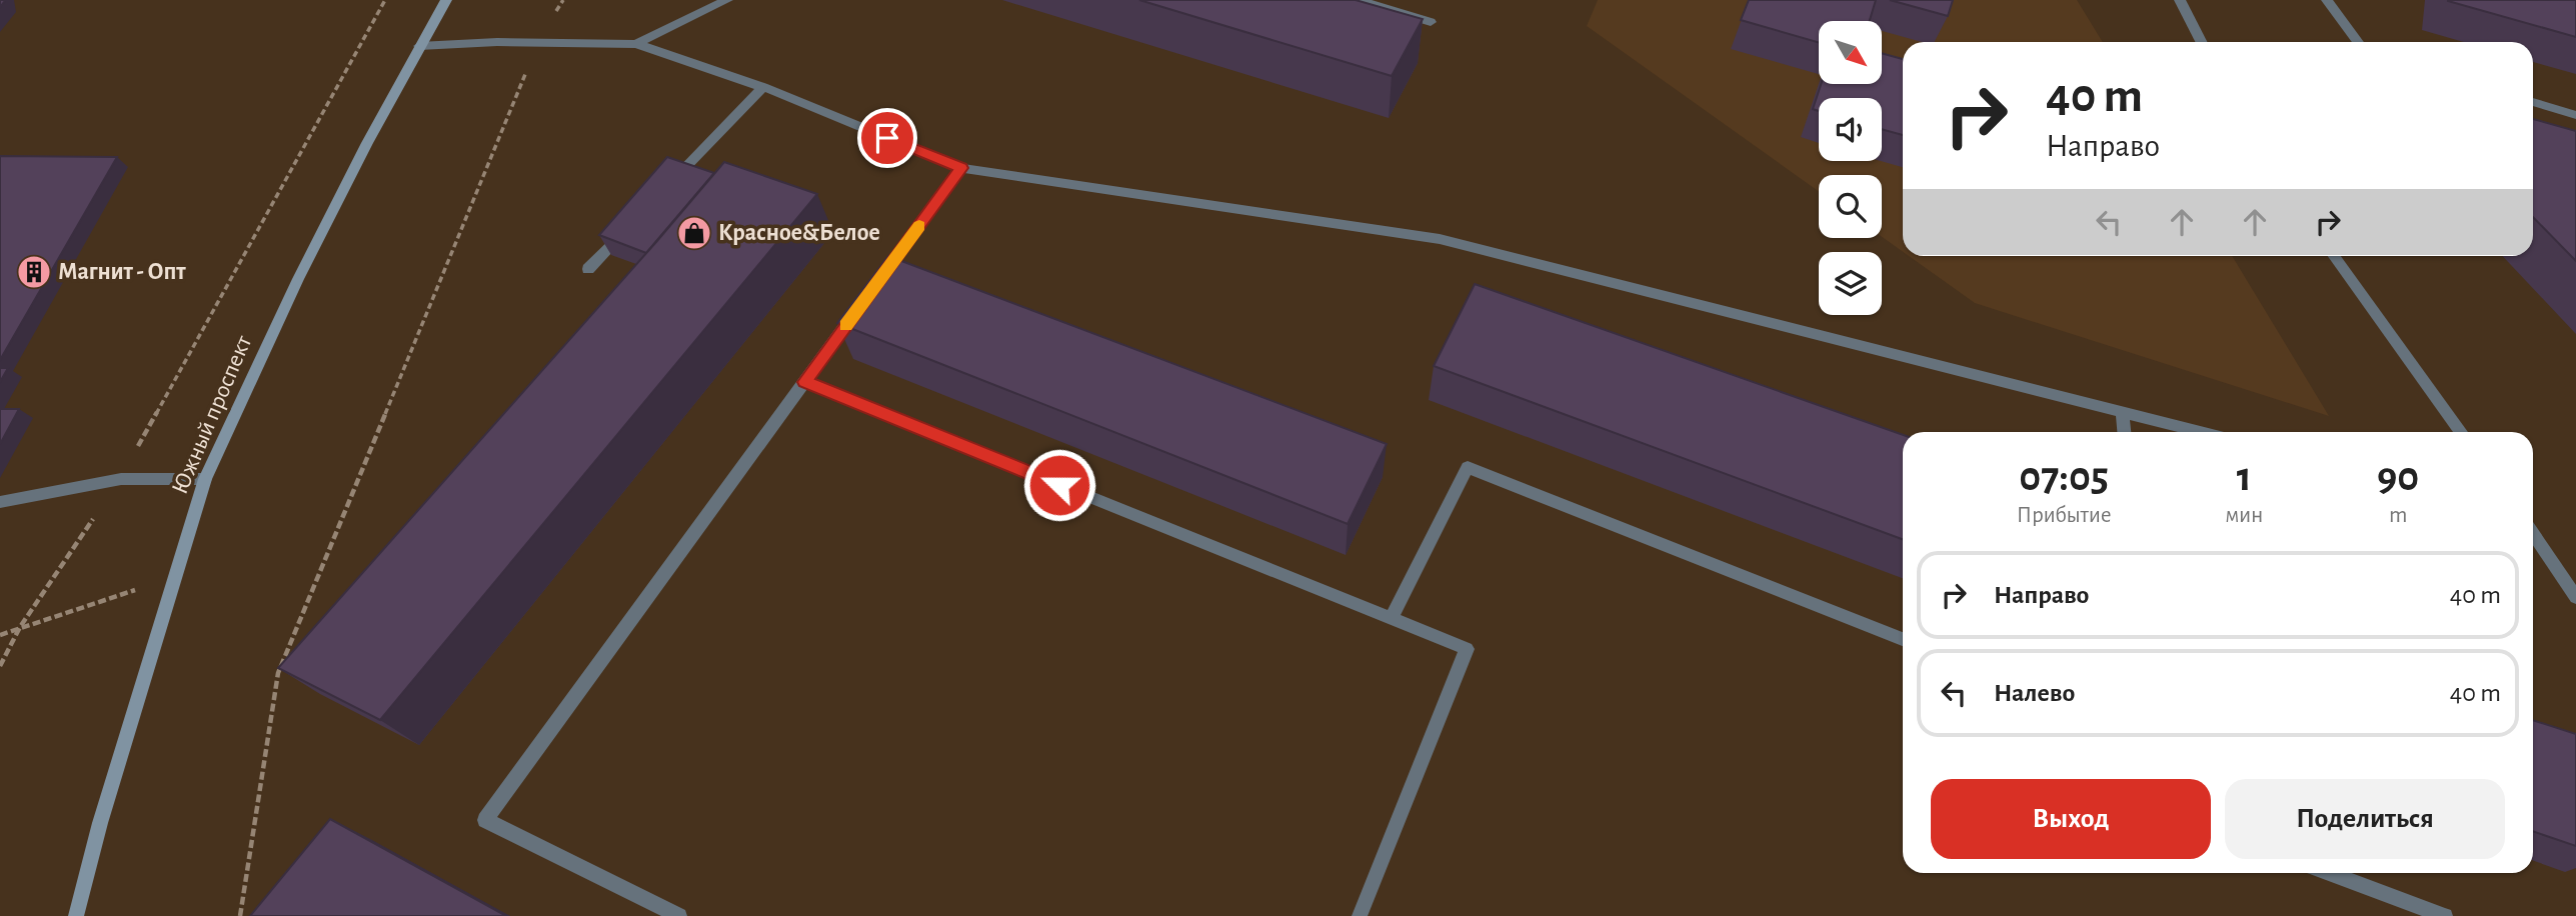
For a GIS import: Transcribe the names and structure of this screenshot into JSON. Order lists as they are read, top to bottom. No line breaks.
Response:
{"streets":{"main road":["Южный проспект"]},"places":{"shop":["Красное&Белое"],"building":["Магнит - Опт"]},"north":"bottom right","page":{"turn":["40 m","Направо"],"eta":["07:05","Прибытие","1","мин","90","m"],"list":[{"name":"Направо","value":"40 m"},{"name":"Налево","value":"40 m"}],"buttons":["Выход","Поделиться"]}}
